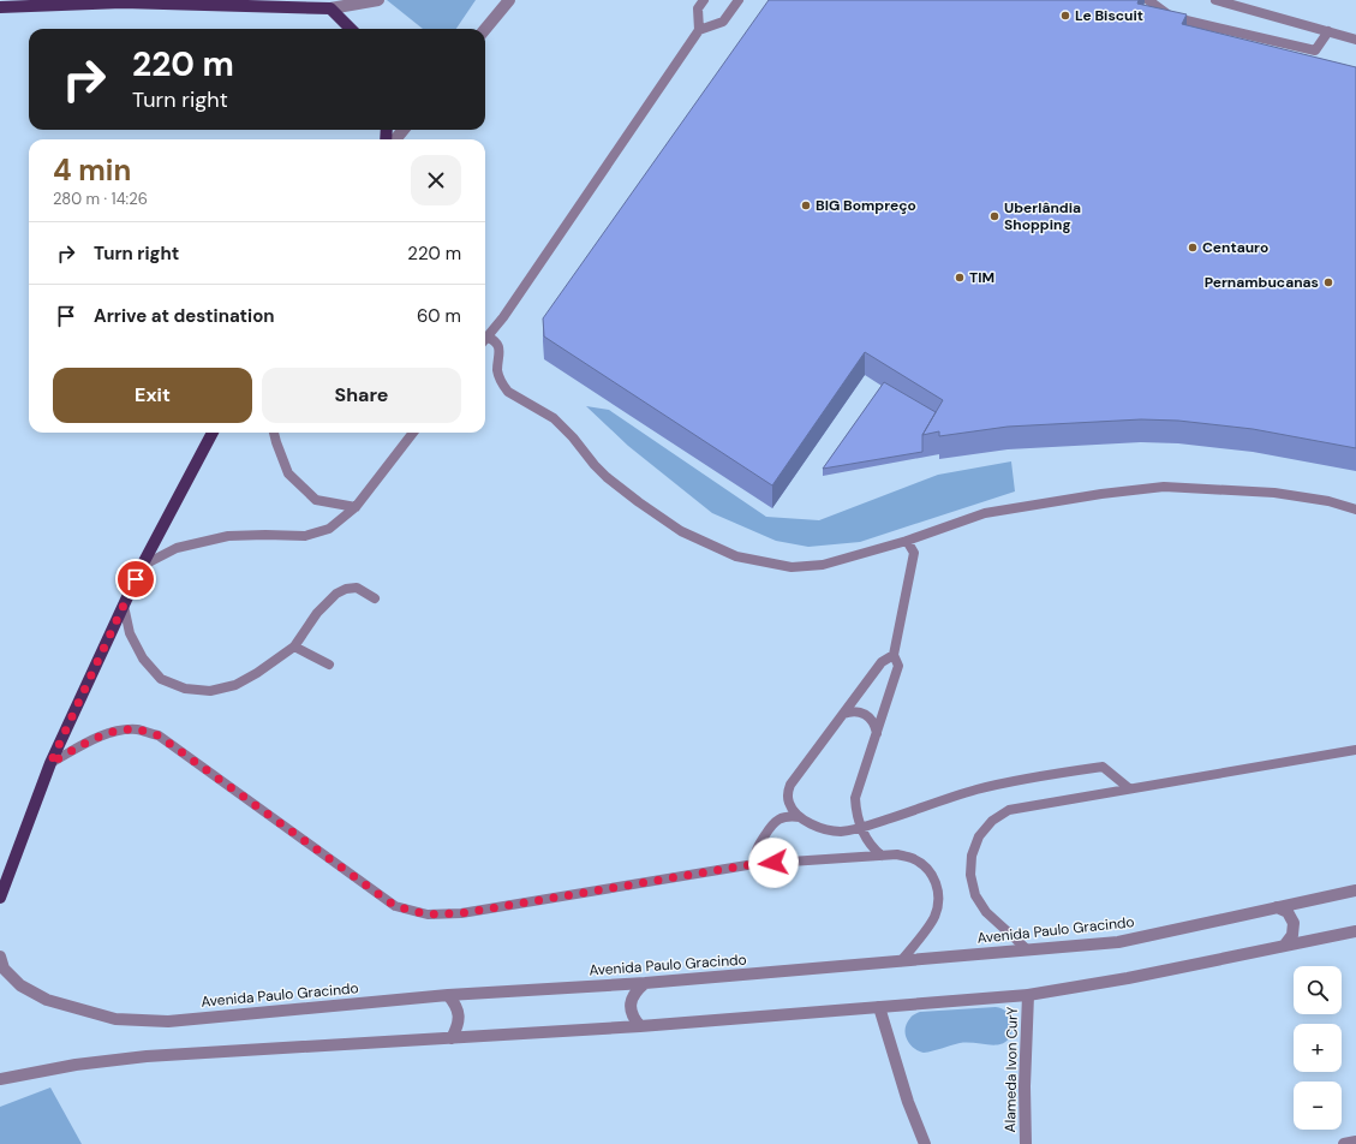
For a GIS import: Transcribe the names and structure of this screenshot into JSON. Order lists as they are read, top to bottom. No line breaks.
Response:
{"streets":{"street":["Avenida Paulo Gracindo","Alameda Ivon CurY"]},"places":["Le Biscuit","BIG Bompreço","Uberlândia Shopping","Centauro","TIM","Pernambucanas"],"page":{"turn":["220 m","Turn right"],"heading":["4 min","280 m · 14:26"],"list":[{"name":"Turn right","value":"220 m"},{"name":"Arrive at destination","value":"60 m"}],"buttons":["Exit","Share"],"map_buttons":["+","−"]}}
